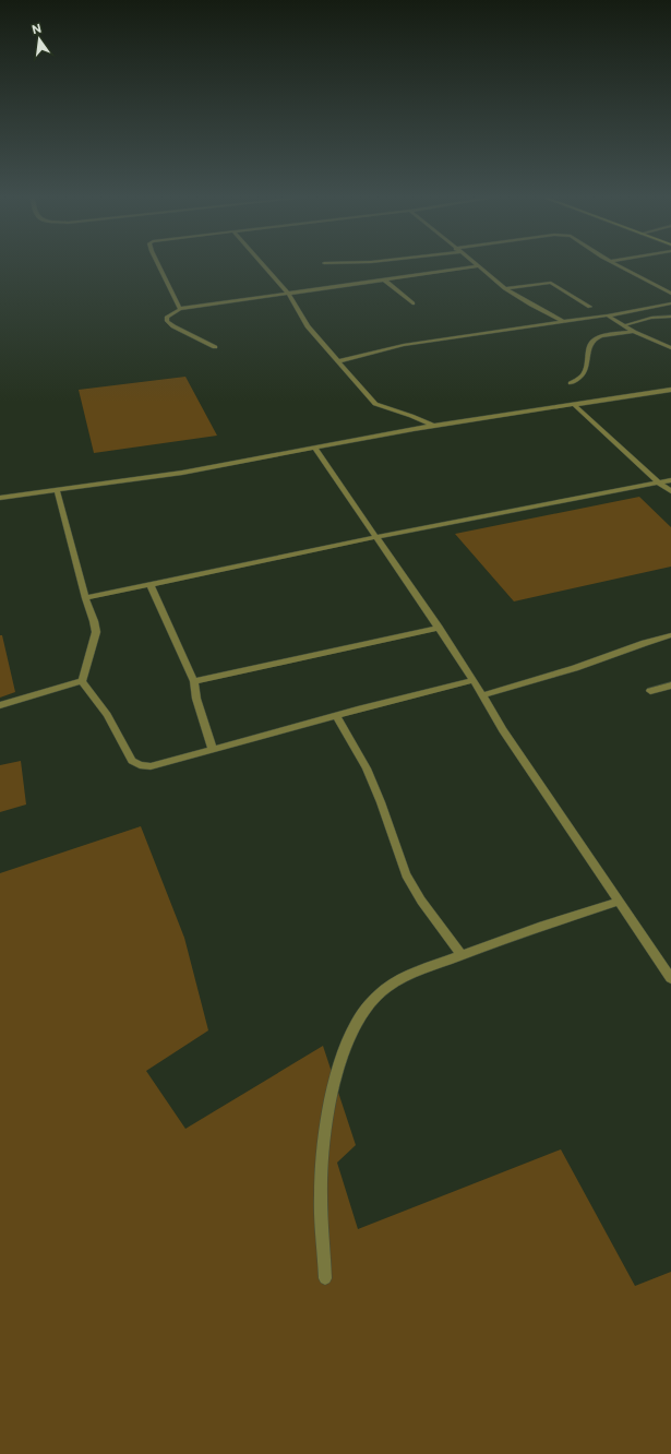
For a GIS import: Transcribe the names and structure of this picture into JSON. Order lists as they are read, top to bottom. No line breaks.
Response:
{"north":"top"}
